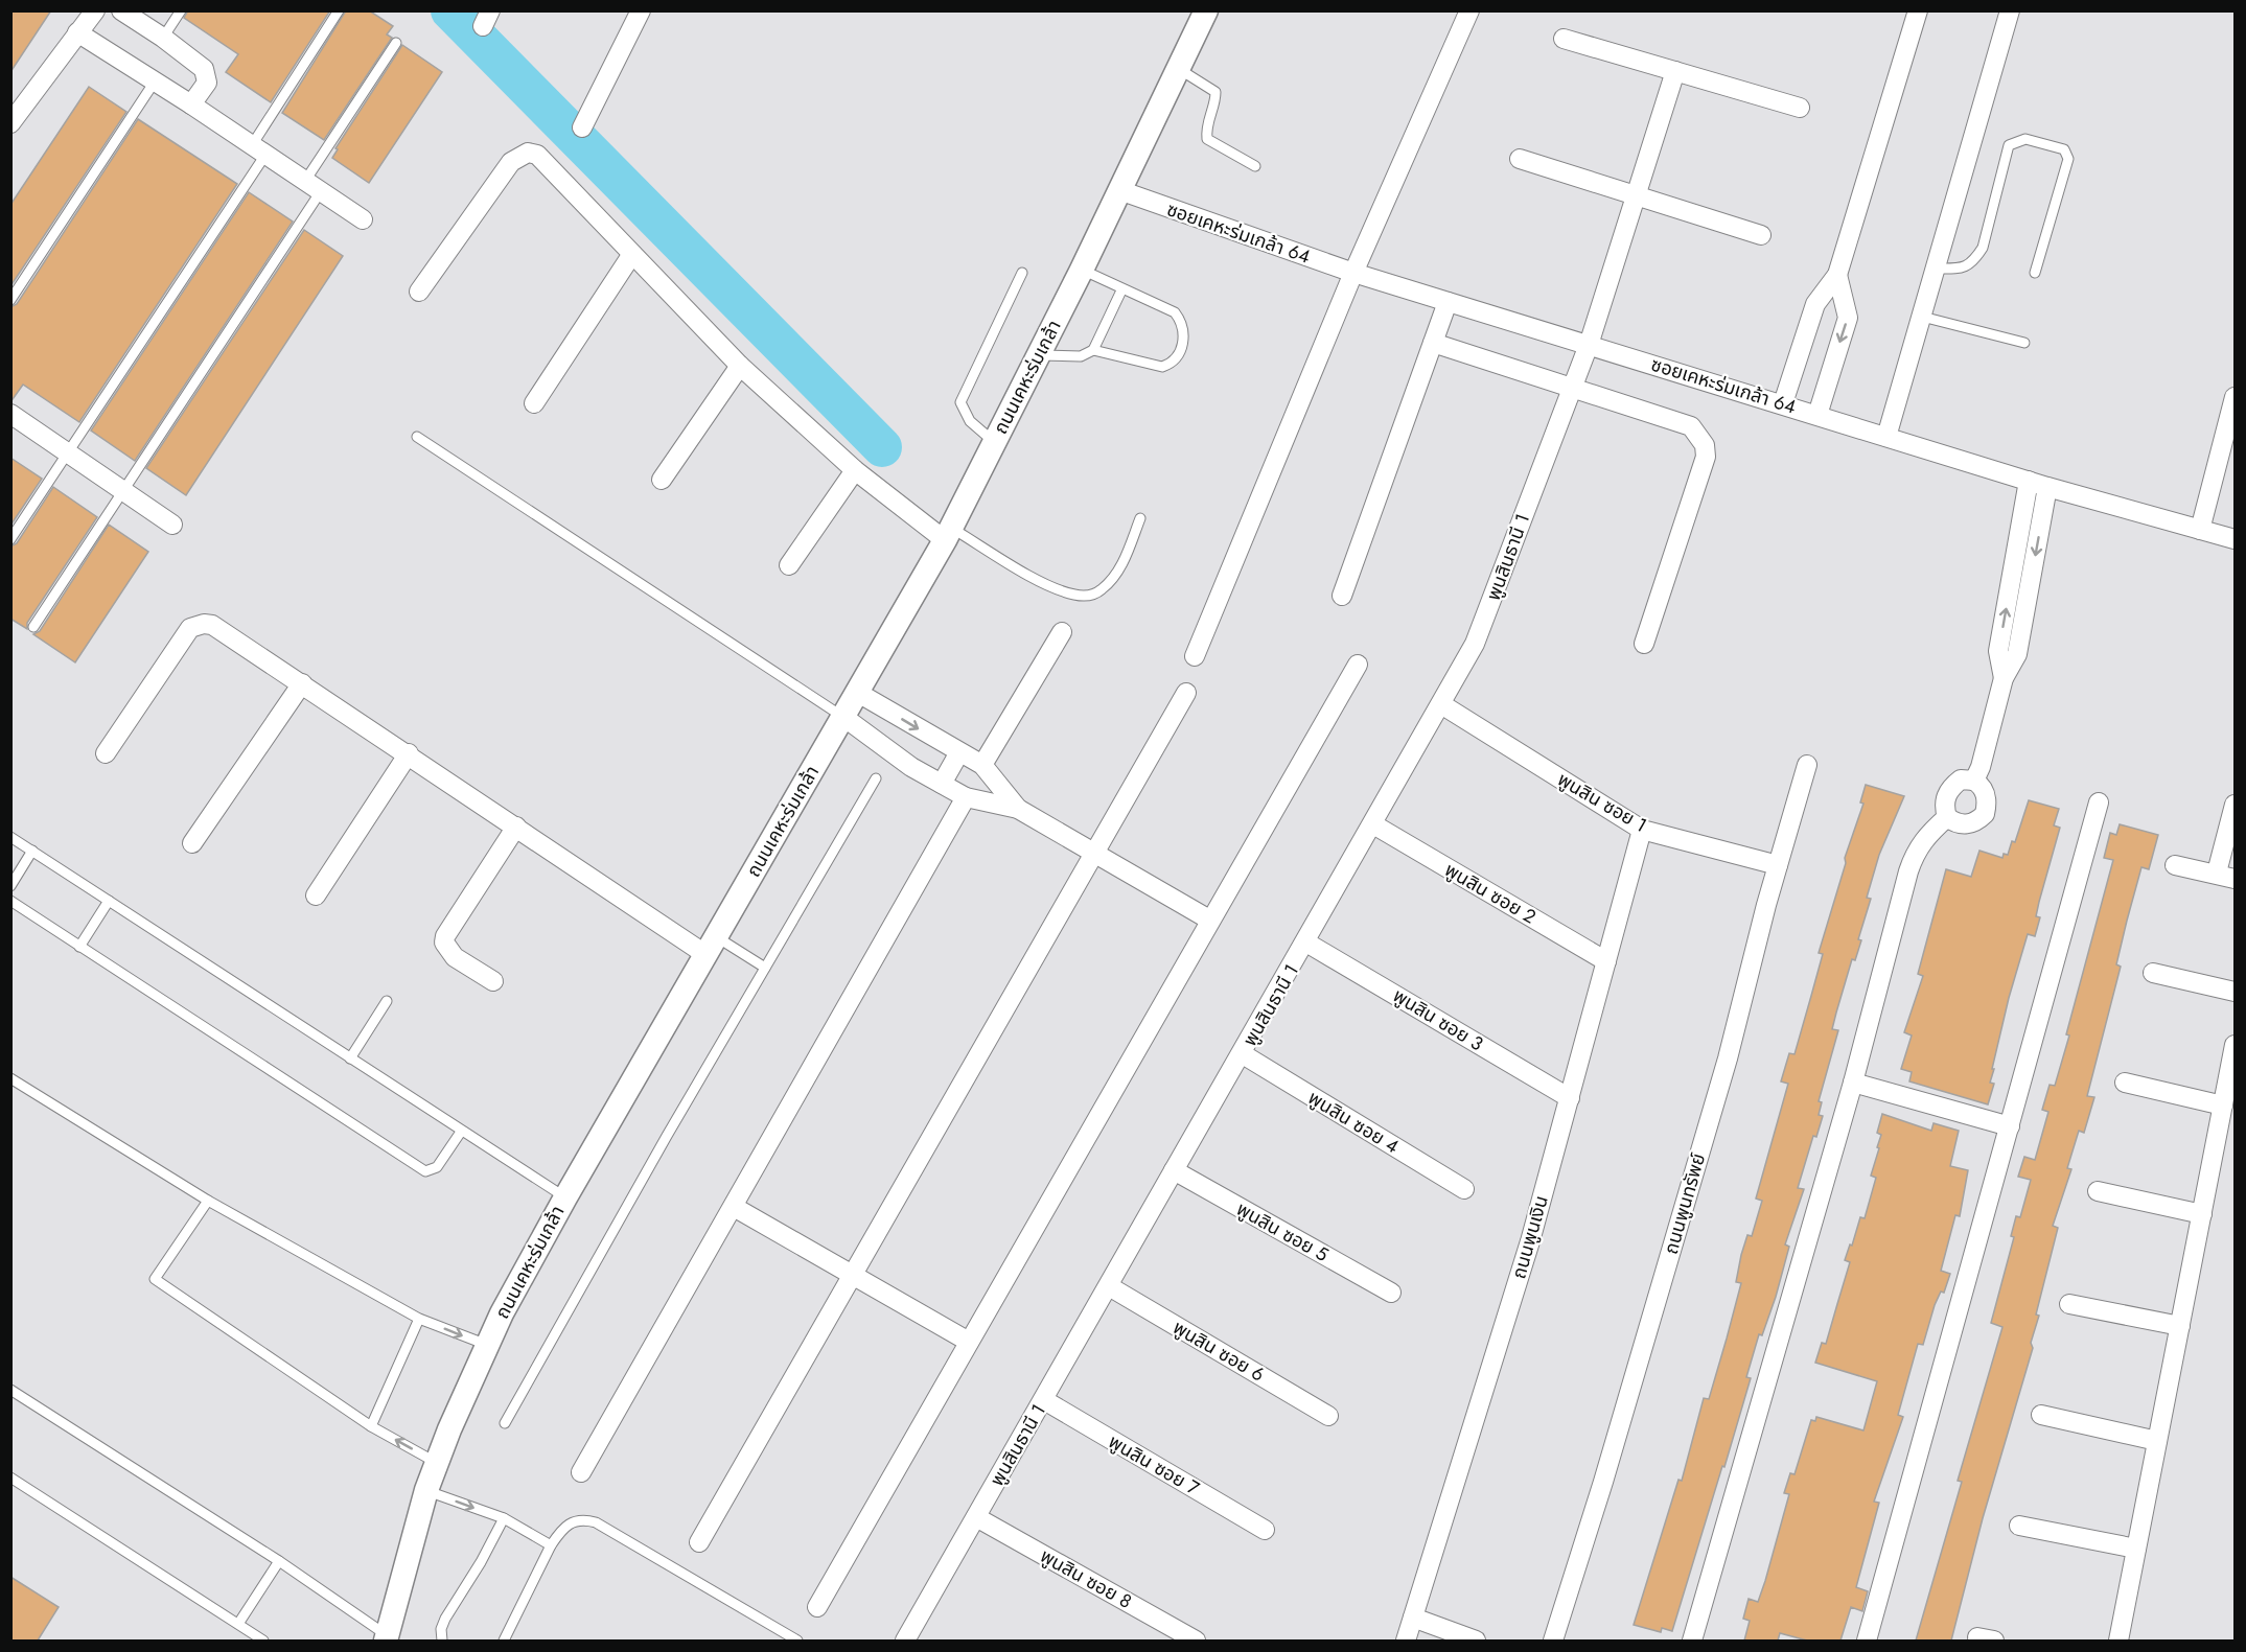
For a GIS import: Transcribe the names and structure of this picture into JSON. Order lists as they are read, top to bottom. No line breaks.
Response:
{"streets":{"street":["ซอยเคหะร่มเกล้า 64","ถนนเคหะร่มเกล้า","พูนสินธานี 1","พูนสิน ซอย 1","พูนสิน ซอย 2","พูนสิน ซอย 3","พูนสิน ซอย 4","ถนนพูนทรัพย์","พูนสิน ซอย 5","ถนนพูนเงิน","พูนสิน ซอย 6","พูนสิน ซอย 7","พูนสิน ซอย 8"]},"crossings":[["ซอยเคหะร่มเกล้า 64","ถนนเคหะร่มเกล้า"],["ซอยเคหะร่มเกล้า 64","พูนสินธานี 1"],["พูนสินธานี 1","พูนสิน ซอย 1"],["พูนสินธานี 1","พูนสิน ซอย 2"],["พูนสินธานี 1","พูนสิน ซอย 3"],["พูนสินธานี 1","พูนสิน ซอย 4"],["พูนสินธานี 1","พูนสิน ซอย 5"],["พูนสินธานี 1","พูนสิน ซอย 6"],["พูนสินธานี 1","พูนสิน ซอย 7"],["พูนสินธานี 1","พูนสิน ซอย 8"],["พูนสิน ซอย 1","ถนนพูนทรัพย์"],["พูนสิน ซอย 1","ถนนพูนเงิน"],["พูนสิน ซอย 2","ถนนพูนเงิน"],["พูนสิน ซอย 3","ถนนพูนเงิน"]]}
